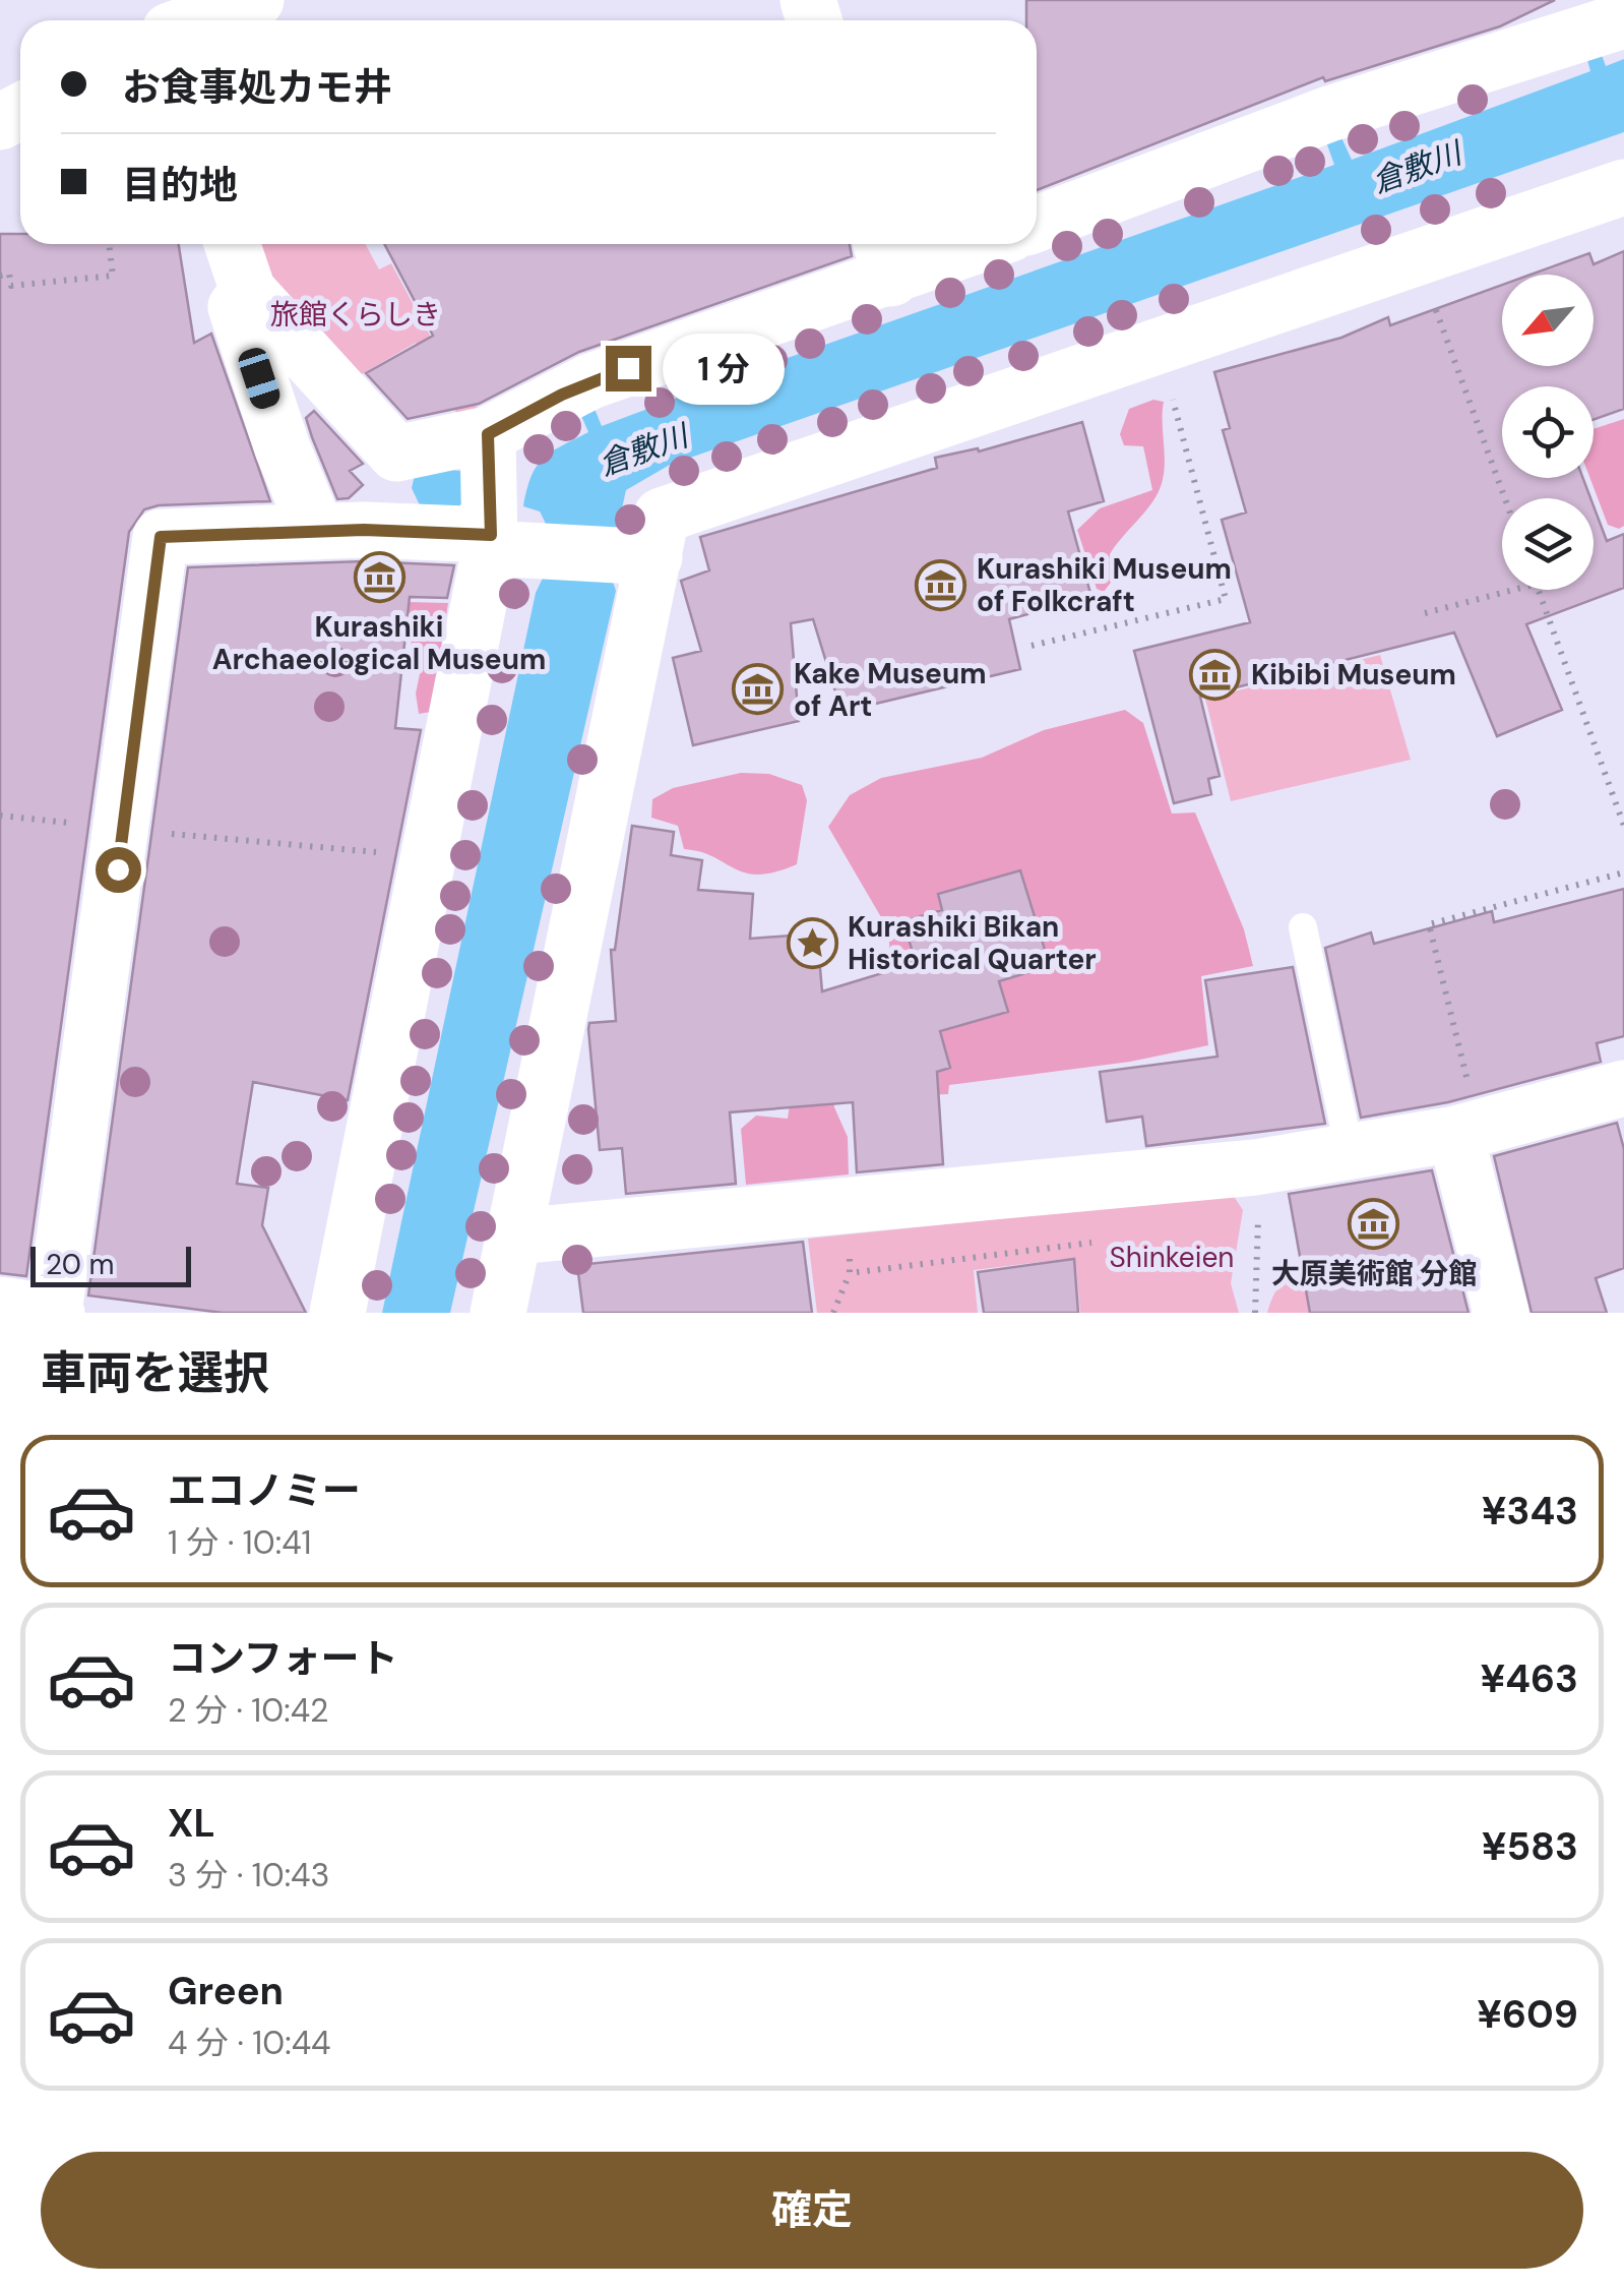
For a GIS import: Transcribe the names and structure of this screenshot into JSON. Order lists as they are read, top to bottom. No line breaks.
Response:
{"water":["倉敷川"],"parks":["旅館くらしき","Shinkeien"],"places":{"museum":["Kurashiki Archaeological Museum","Kurashiki Museum of Folkcraft","Kibibi Museum","Kake Museum of Art","大原美術館 分館"],"place":["Kurashiki Bikan Historical Quarter"]},"scale_bar":"20 m","north":"bottom left","page":{"banner":["お食事処カモ井","目的地"],"bubble":"1 分","scale":"20 m","heading":"車両を選択","list":[{"name":"エコノミー","note":"1 分 · 10:41","value":"¥343"},{"name":"コンフォート","note":"2 分 · 10:42","value":"¥463"},{"name":"XL","note":"3 分 · 10:43","value":"¥583"},{"name":"Green","note":"4 分 · 10:44","value":"¥609"}],"buttons":"確定"}}
